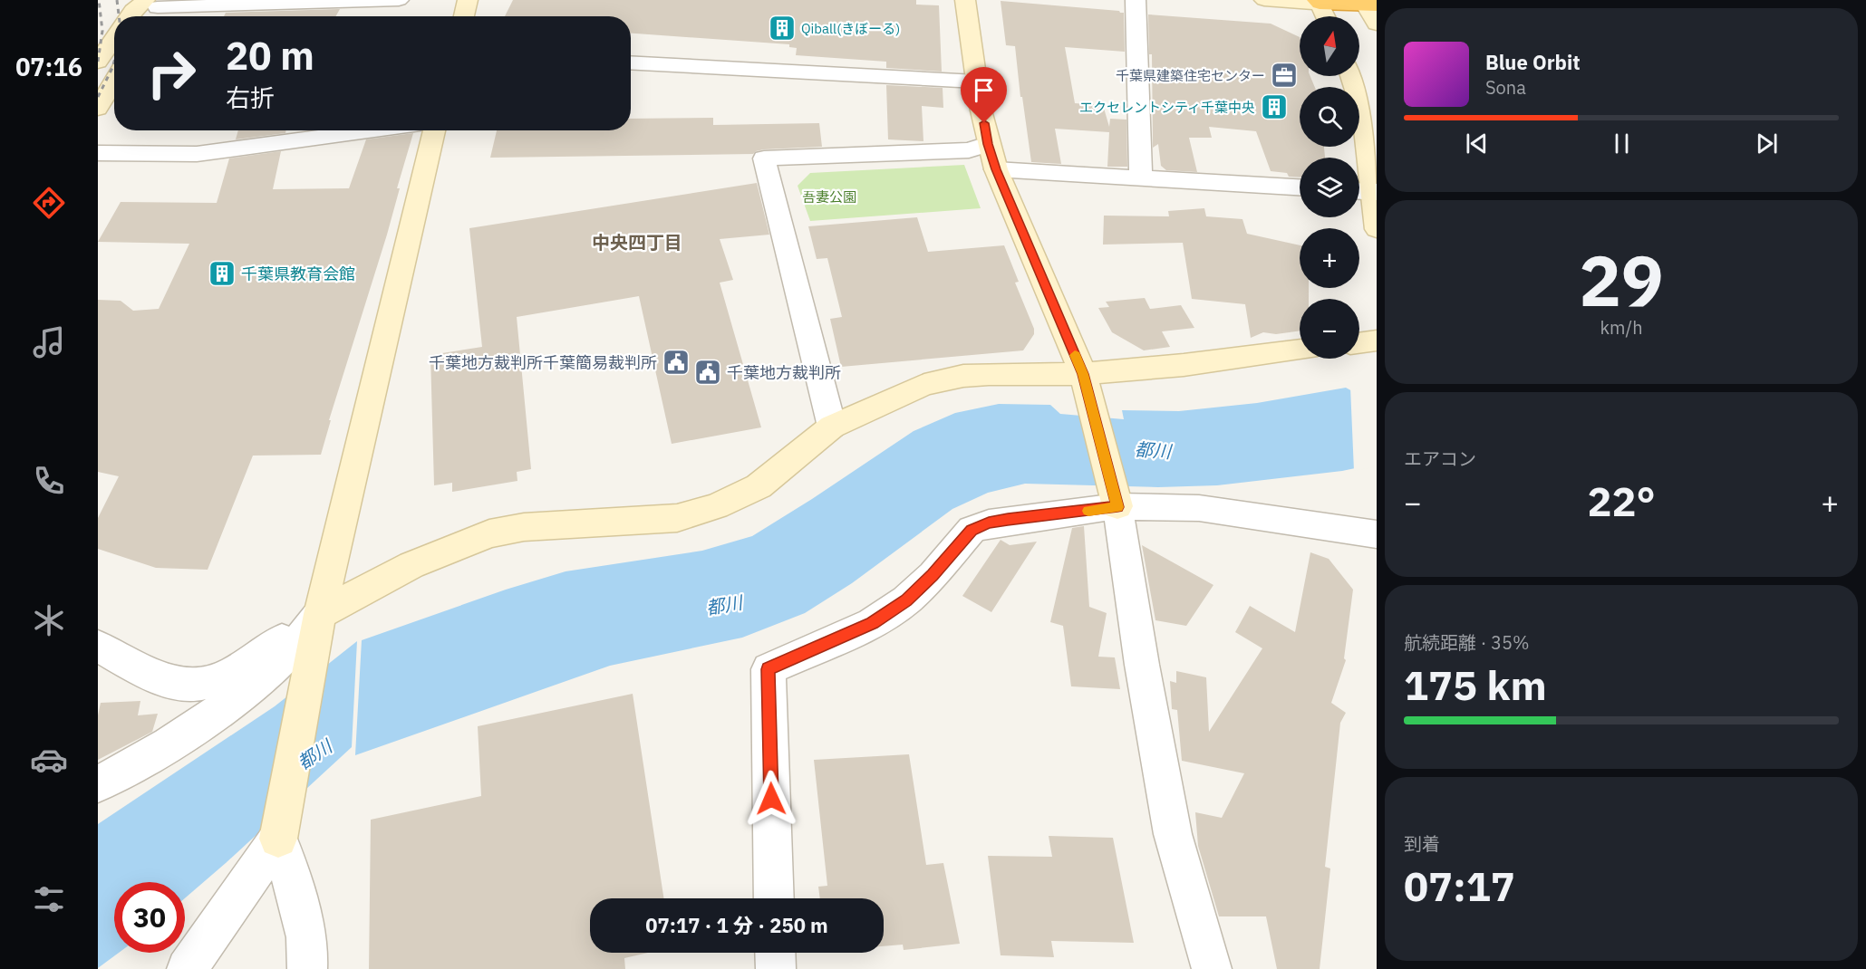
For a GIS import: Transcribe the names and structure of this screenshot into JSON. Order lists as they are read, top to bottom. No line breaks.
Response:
{"districts":["中央四丁目"],"water":["都川"],"parks":["吾妻公園"],"places":{"building":["Qiball(きぼーる)","エクセレントシティ千葉中央","千葉県教育会館"],"office":["千葉県建築住宅センター"],"public building":["千葉地方裁判所千葉簡易裁判所","千葉地方裁判所"]},"north":"top","page":{"tabs":"07:16","map_buttons":["+","−"],"turn":["20 m","右折"],"song":["Blue Orbit","Sona"],"tile":[["29","km/h"],"エアコン",["航続距離 · 35%","175 km"],["到着","07:17"]],"heat":["−","22°","+"],"limit":"30","trip":"07:17 · 1 分 · 250 m"}}
